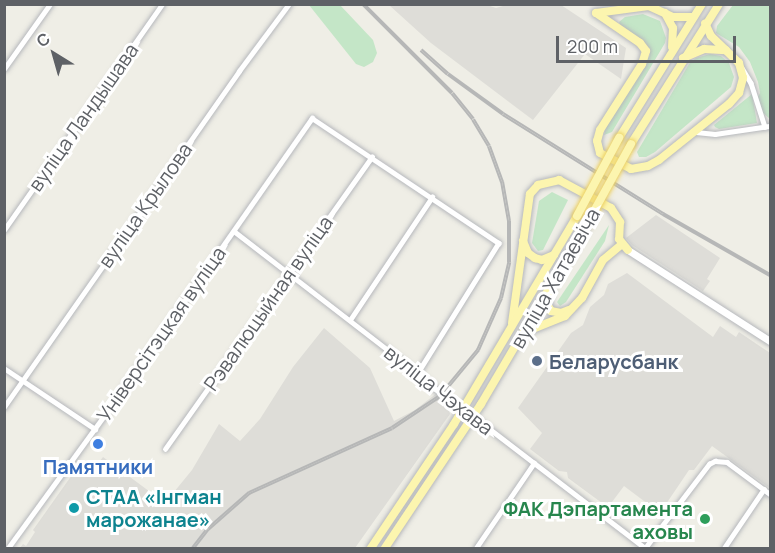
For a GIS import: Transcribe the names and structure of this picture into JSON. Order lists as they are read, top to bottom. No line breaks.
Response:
{"streets":{"main road":["вуліца Хатаевіча"],"street":["вуліца Ландышава","вуліца Крылова","Рэвалюцыйная вуліца","Універсітэцкая вуліца","вуліца Чэхава"]},"crossings":[["вуліца Хатаевіча","вуліца Чэхава"],["Рэвалюцыйная вуліца","Універсітэцкая вуліца"],["Рэвалюцыйная вуліца","вуліца Чэхава"],["Універсітэцкая вуліца","вуліца Чэхава"]],"places":["Беларусбанк","Памятники","СТАА «Інгман марожанае»","ФАК Дэпартамента аховы"],"scale_bar":"200 m","north":"top left"}
